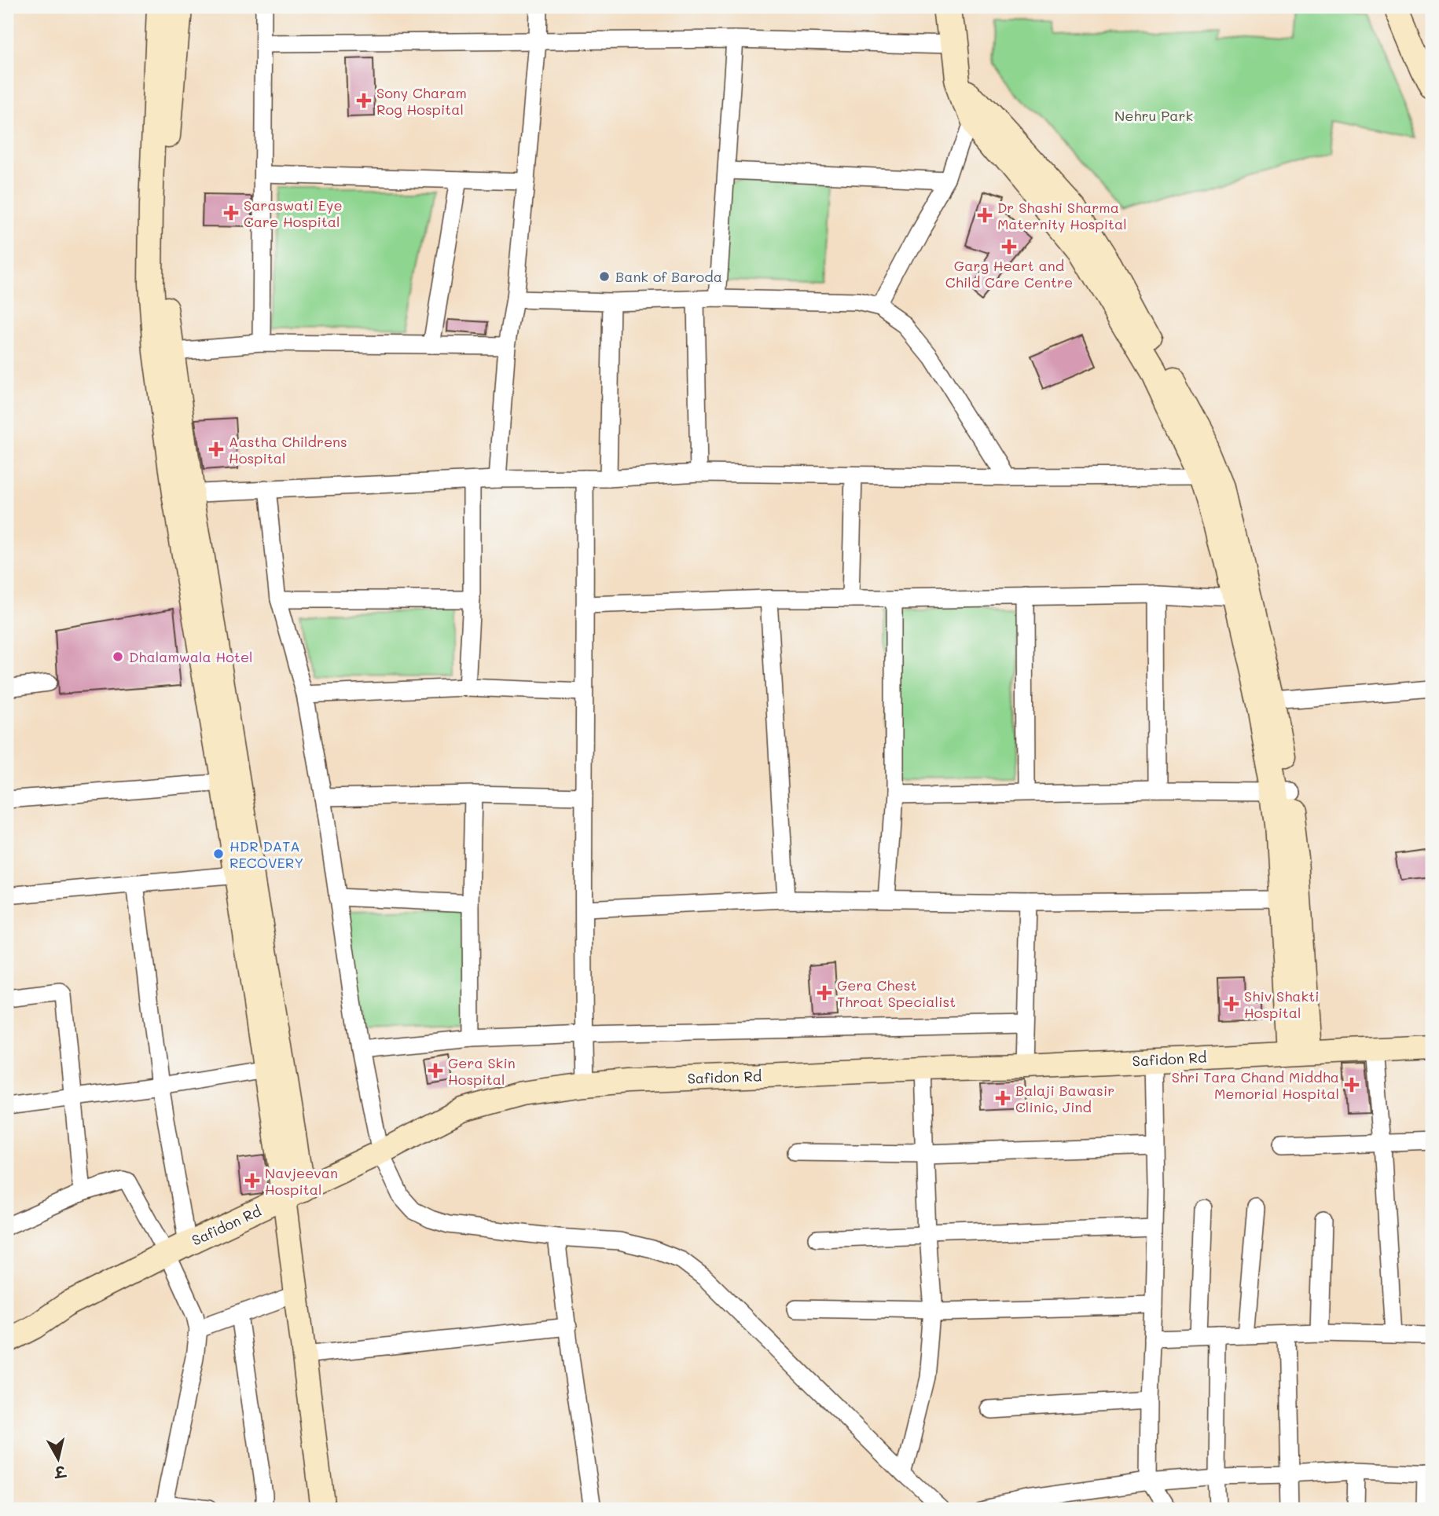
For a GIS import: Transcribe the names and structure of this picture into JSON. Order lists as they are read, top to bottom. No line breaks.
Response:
{"streets":{"street":["Safidon Rd"]},"parks":["Nehru Park"],"places":{"health":["Sony Charam Rog Hospital","Saraswati Eye Care Hospital","Dr Shashi Sharma Maternity Hospital","Garg Heart and Child Care Centre","Aastha Childrens Hospital","Gera Chest Throat Specialist","Shiv Shakti Hospital","Gera Skin Hospital","Shri Tara Chand Middha Memorial Hospital","Balaji Bawasir Clinic, Jind","Navjeevan Hospital"],"other":["Bank of Baroda","Dhalamwala Hotel","HDR DATA RECOVERY"]},"north":"bottom"}
